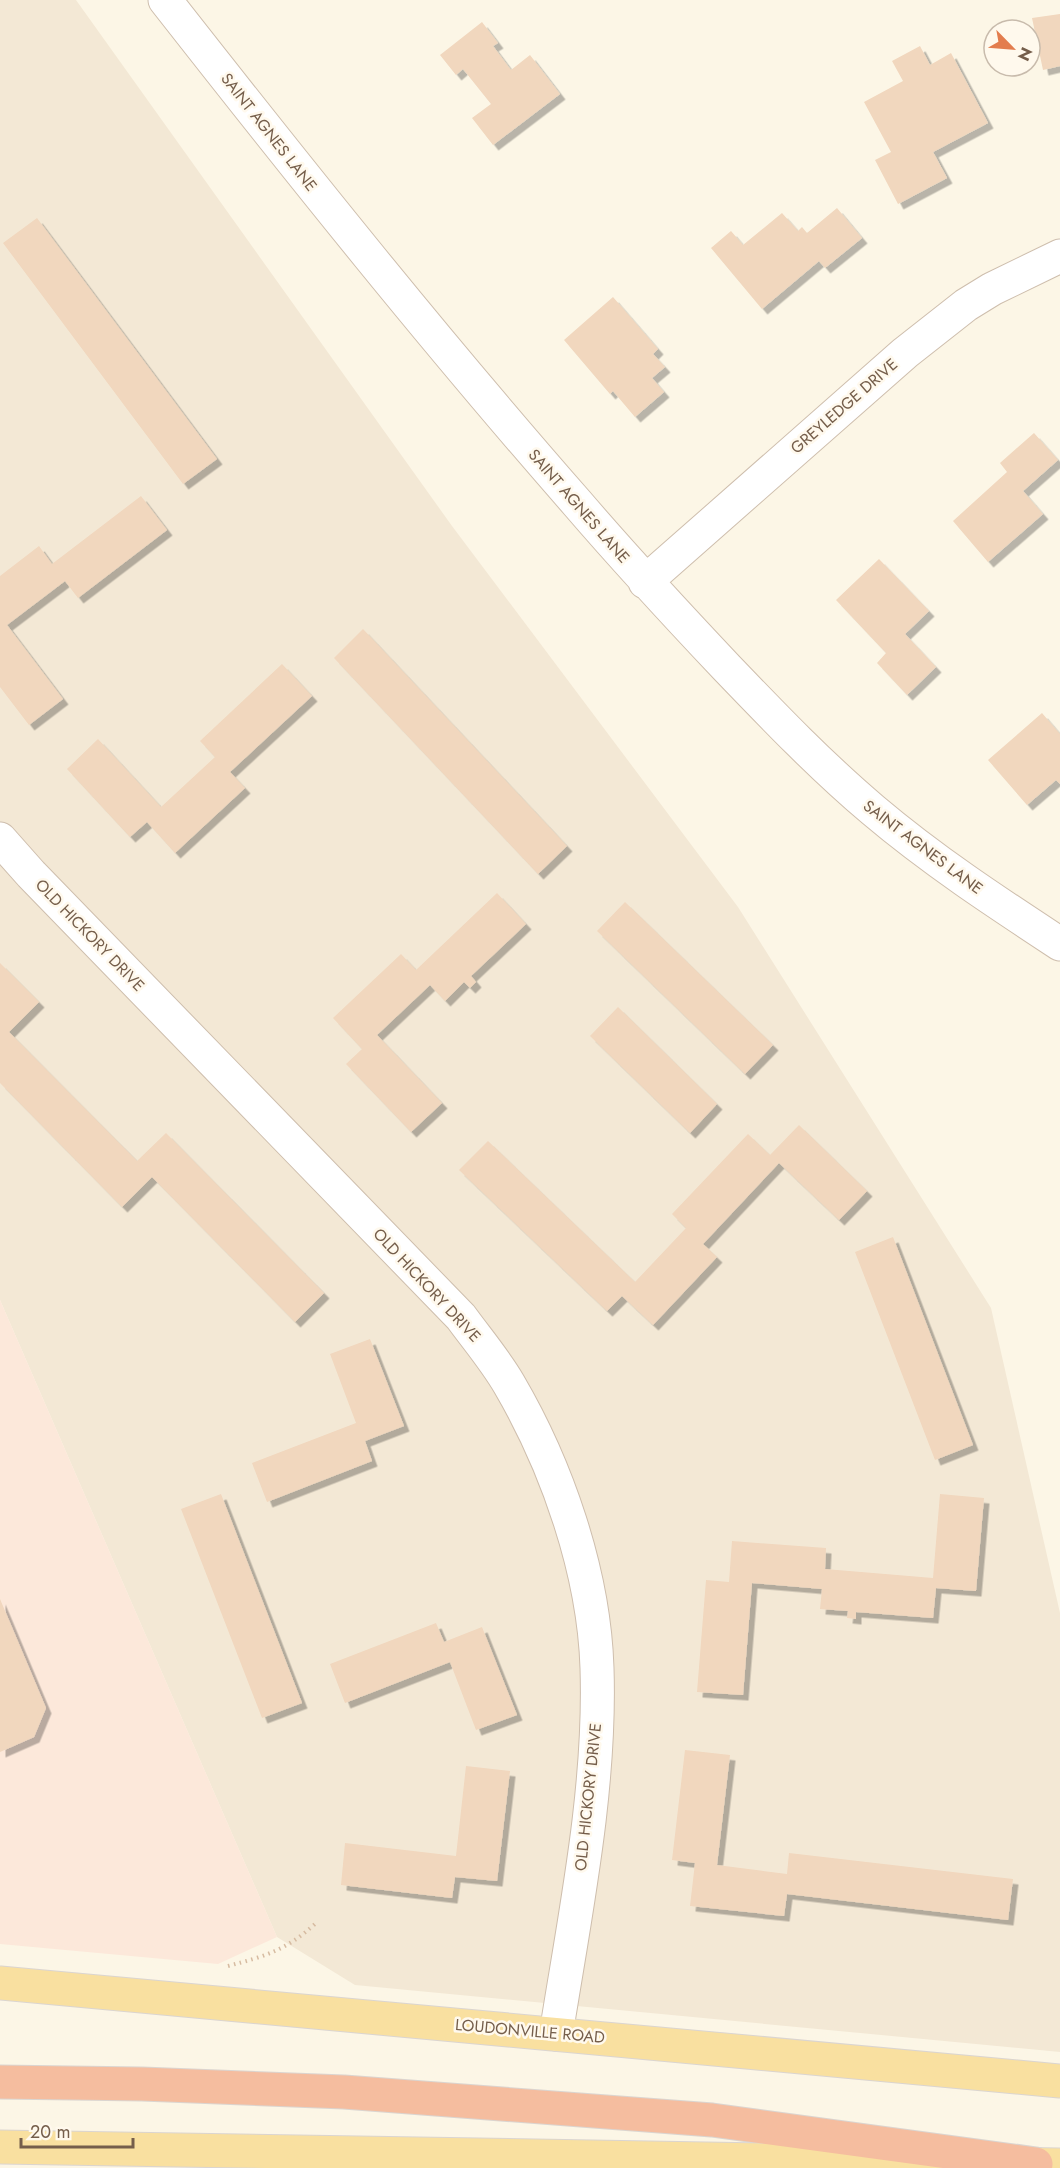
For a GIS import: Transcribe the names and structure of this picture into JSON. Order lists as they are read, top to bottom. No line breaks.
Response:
{"streets":{"main road":["LOUDONVILLE ROAD"],"street":["SAINT AGNES LANE","GREYLEDGE DRIVE","OLD HICKORY DRIVE"]},"crossings":[["SAINT AGNES LANE","GREYLEDGE DRIVE"],["OLD HICKORY DRIVE","LOUDONVILLE ROAD"]],"scale_bar":"20 m","north":"bottom right"}
